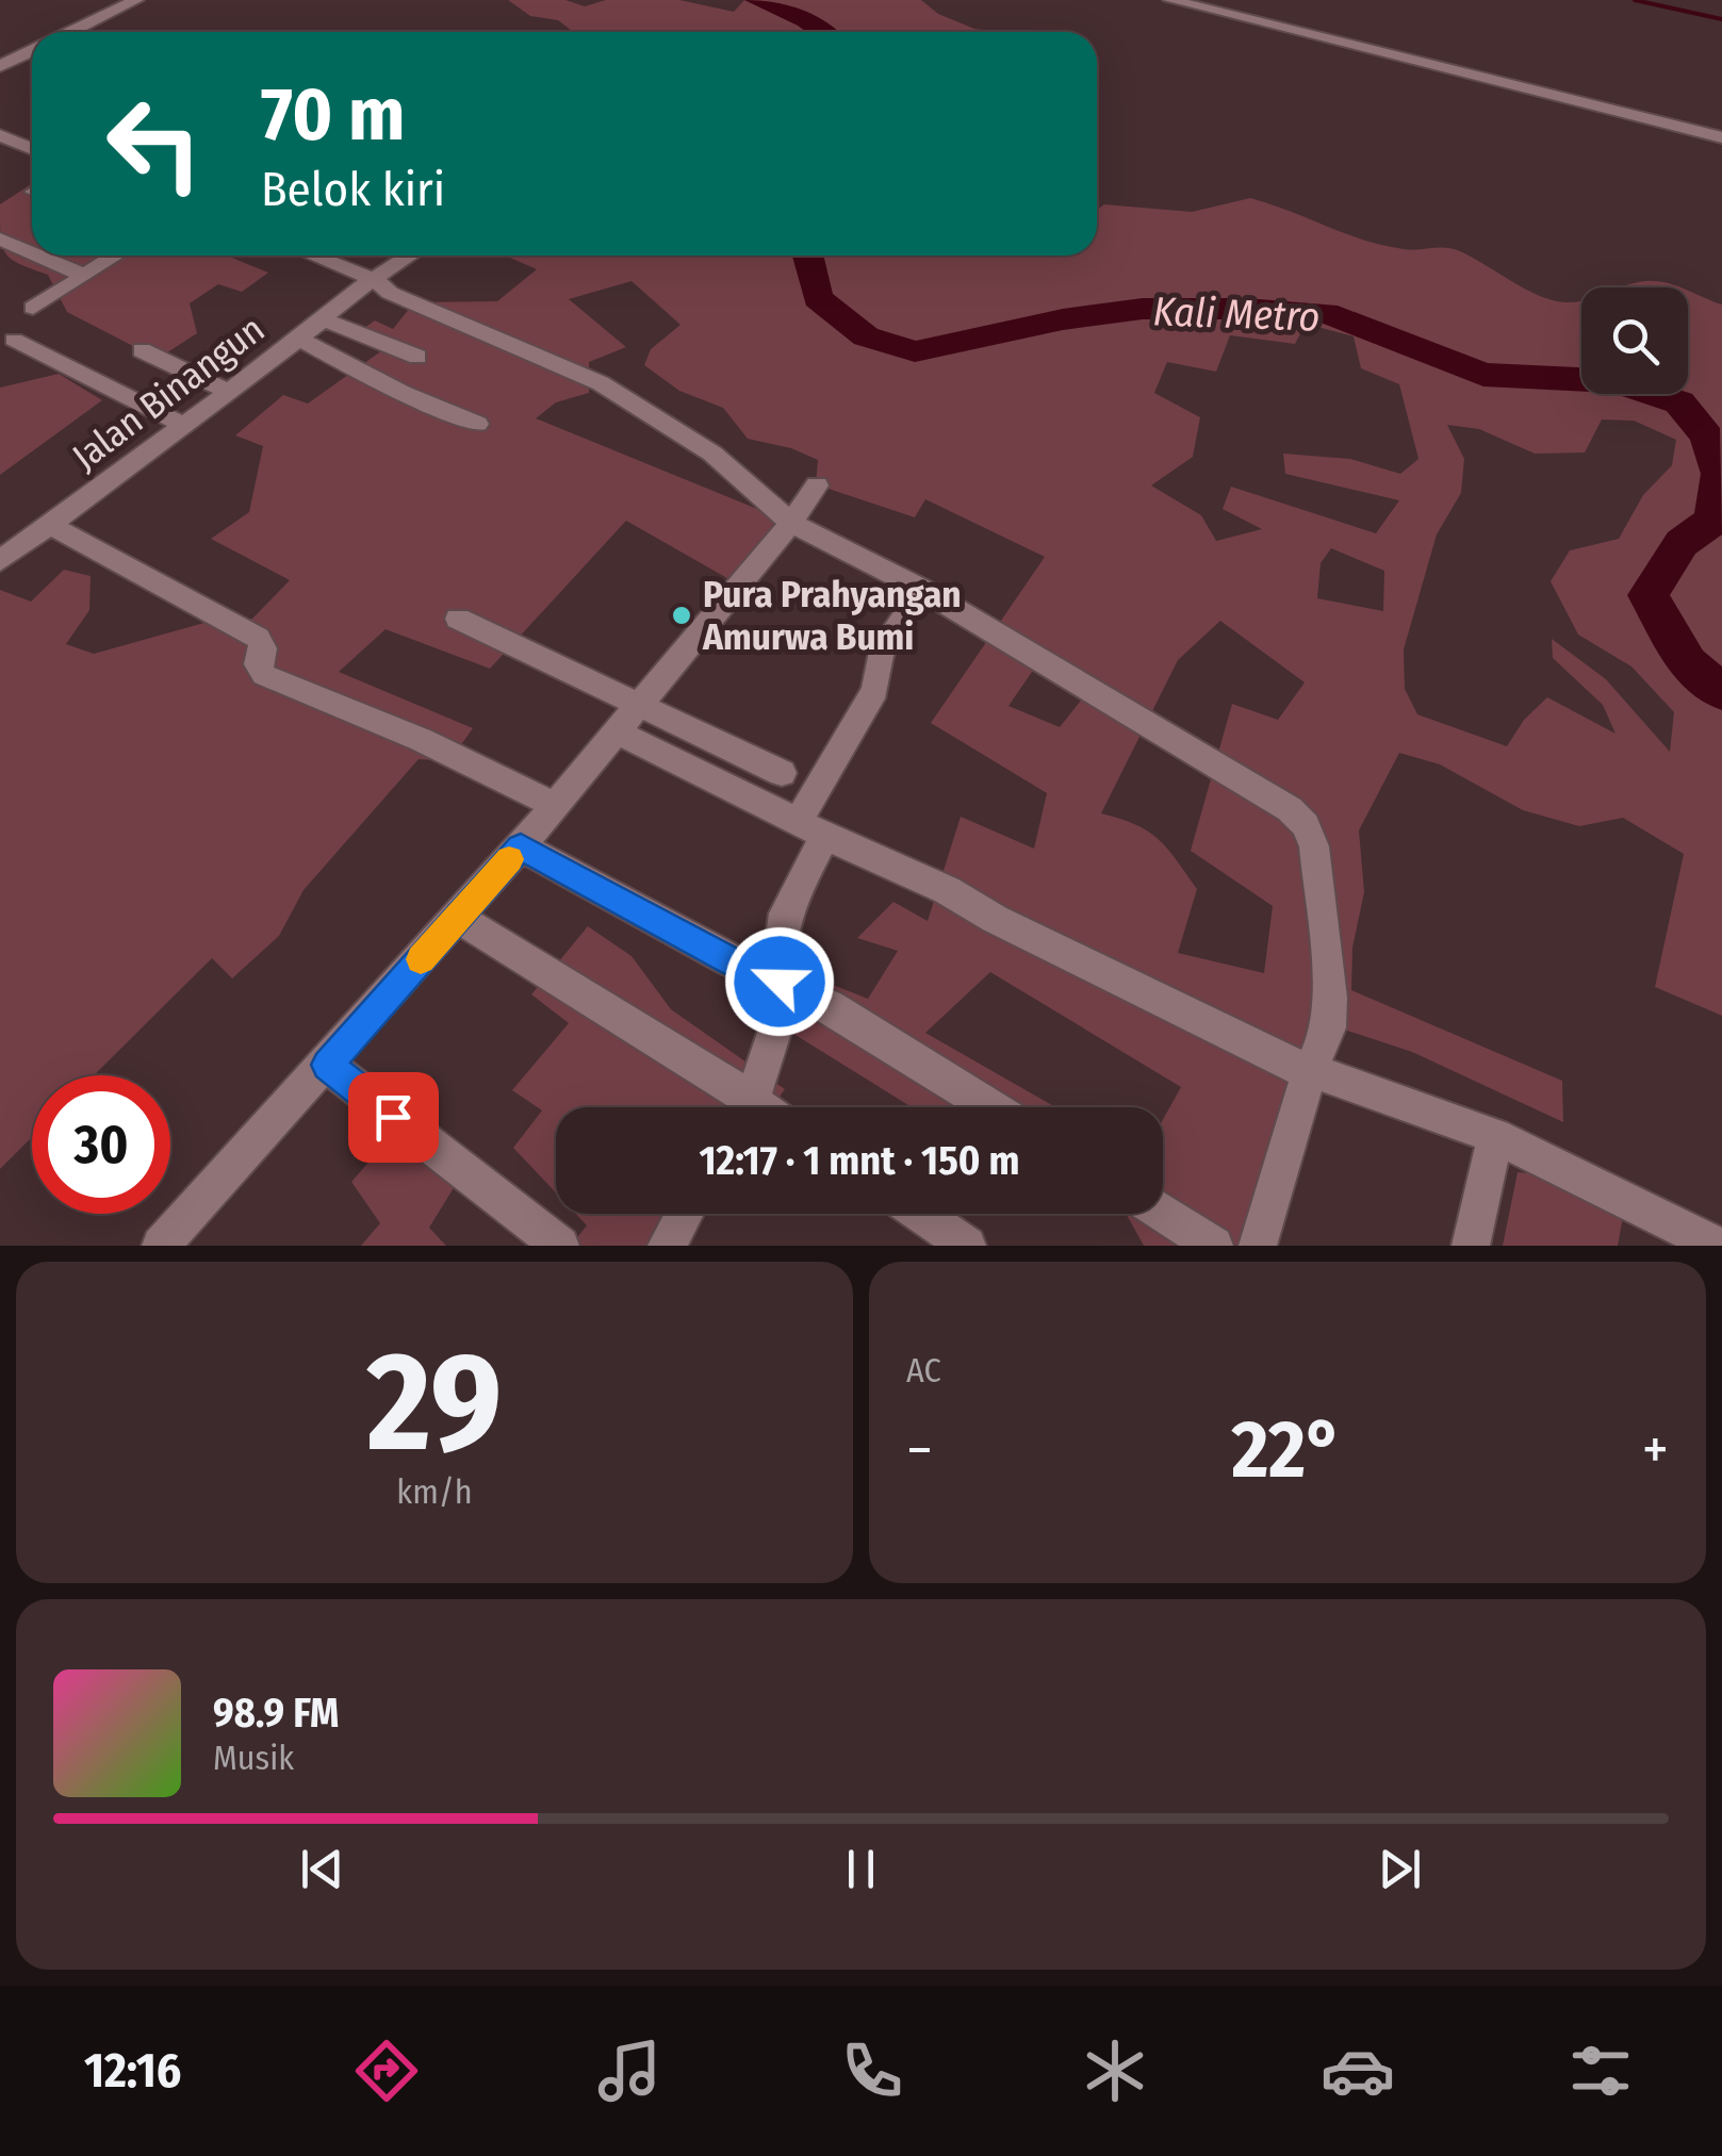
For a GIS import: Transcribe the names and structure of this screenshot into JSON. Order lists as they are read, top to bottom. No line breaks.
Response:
{"streets":{"street":["Jalan Binangun"]},"water":["Kali Metro"],"places":["Pura Prahyangan Amurwa Bumi"],"page":{"turn":["70 m","Belok kiri"],"limit":"30","trip":"12:17 · 1 mnt · 150 m","tile":[["29","km/h"],"AC"],"heat":["−","22°","+"],"song":["98.9 FM","Musik"],"tabs":"12:16"}}
